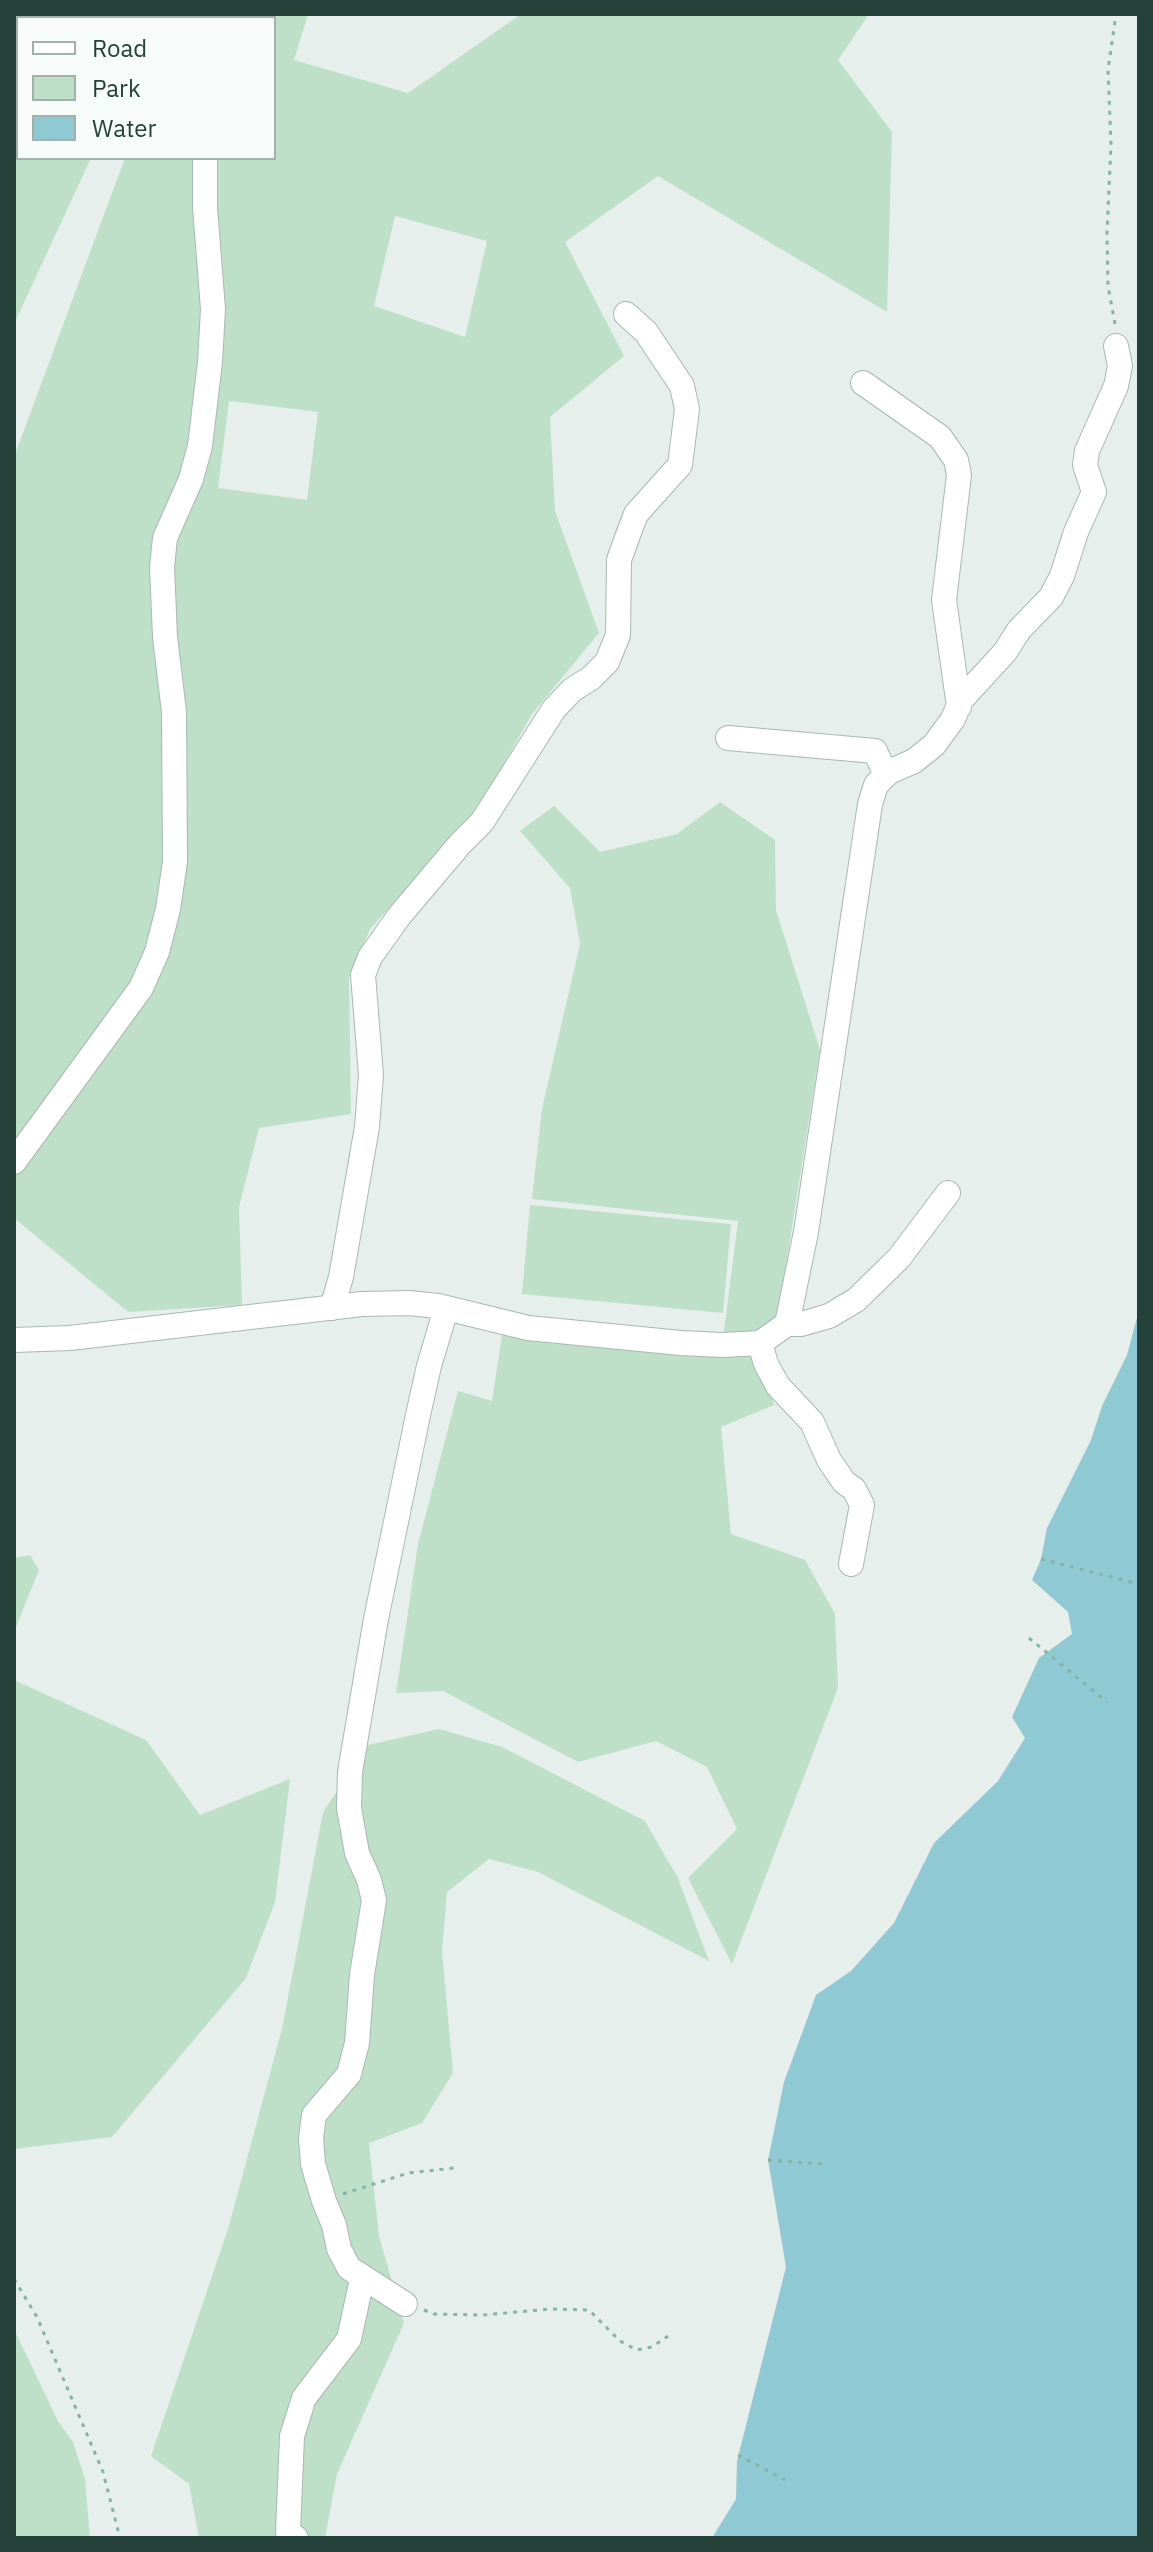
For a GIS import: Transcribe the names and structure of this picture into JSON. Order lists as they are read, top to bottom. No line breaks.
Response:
{"legend":["Road","Park","Water"]}
